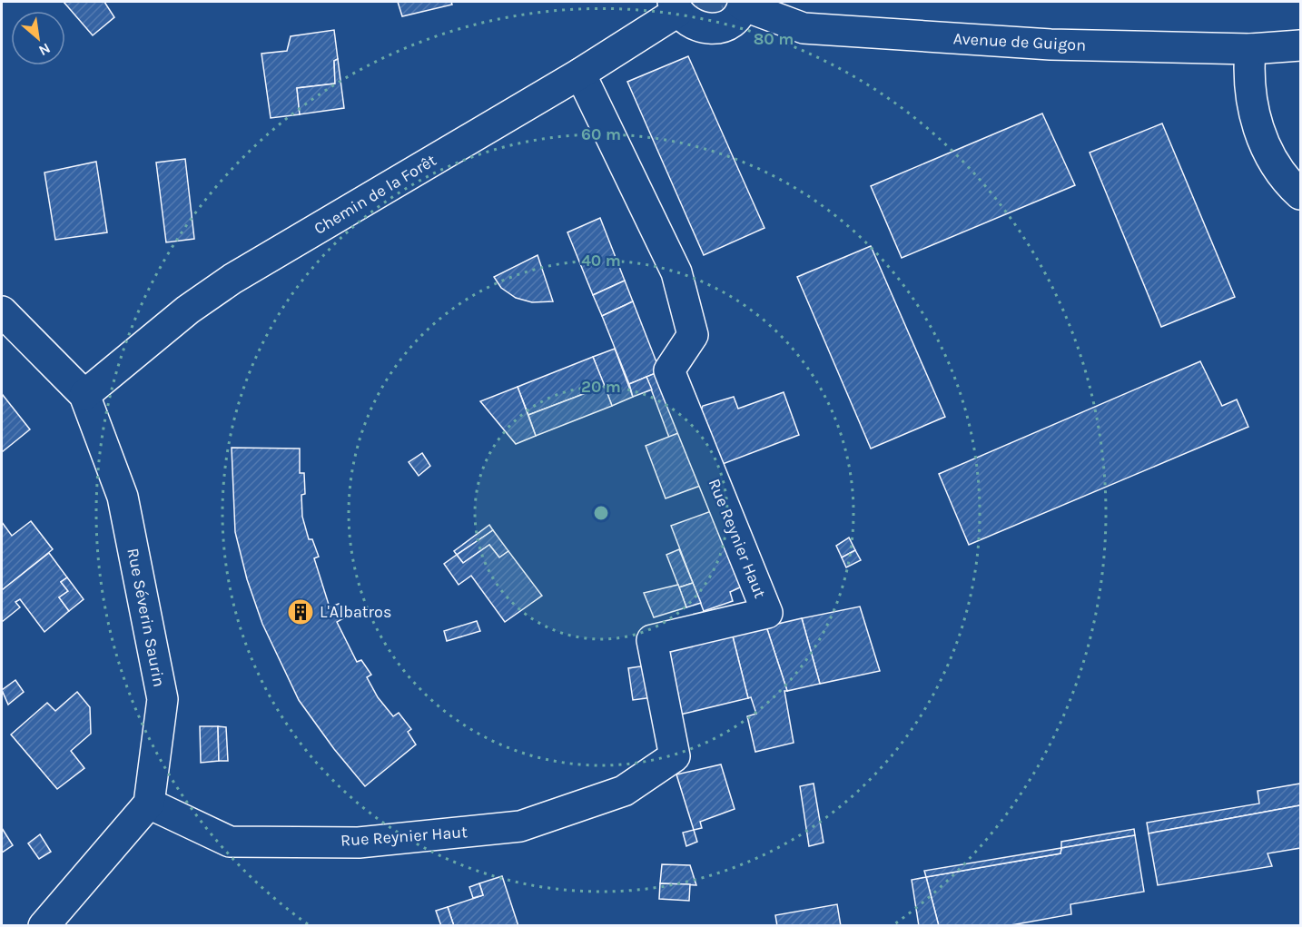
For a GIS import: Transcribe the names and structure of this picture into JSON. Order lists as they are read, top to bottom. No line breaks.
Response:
{"streets":{"street":["Avenue de Guigon","Chemin de la Forêt","Rue Reynier Haut","Rue Séverin Saurin"]},"crossings":[["Chemin de la Forêt","Rue Reynier Haut"],["Chemin de la Forêt","Rue Séverin Saurin"],["Rue Reynier Haut","Rue Séverin Saurin"]],"places":{"building":["L'Albatros"]},"north":"bottom right","rings":["80 m","60 m","40 m","20 m"]}
